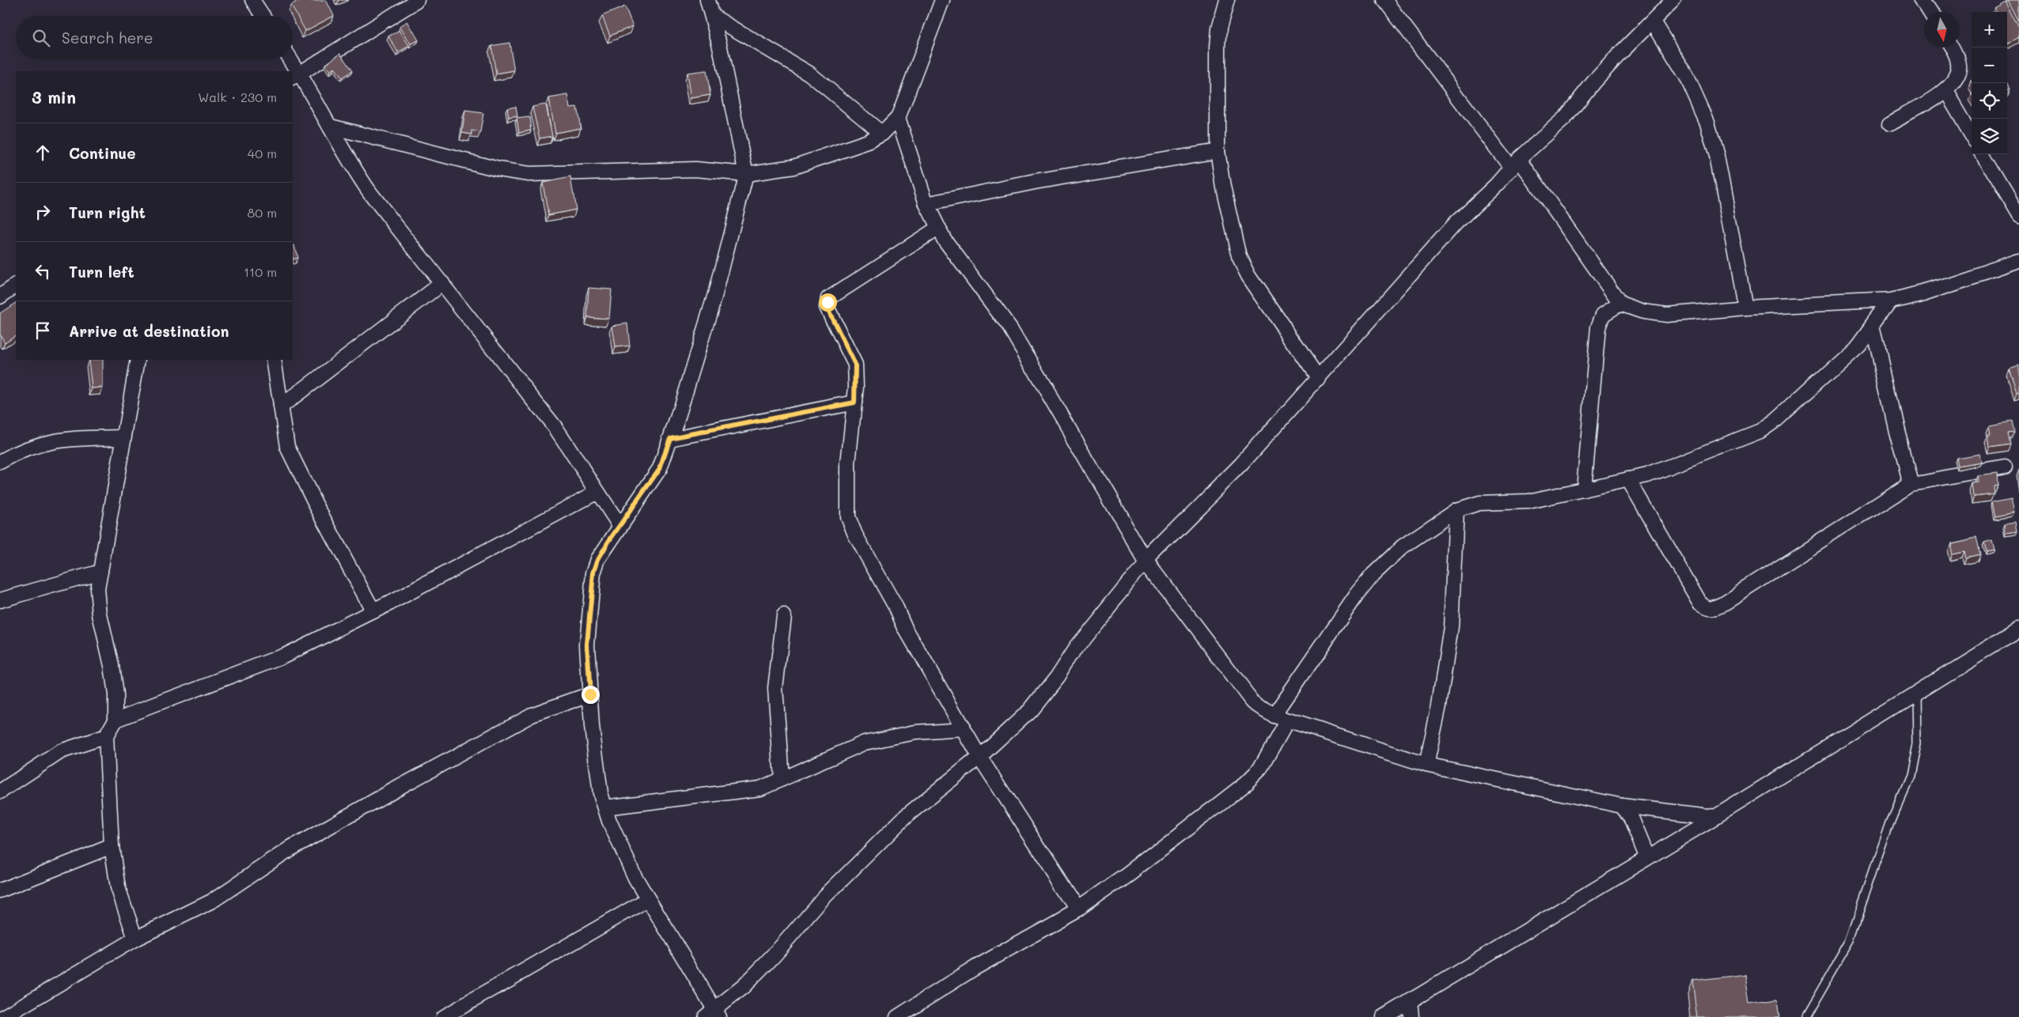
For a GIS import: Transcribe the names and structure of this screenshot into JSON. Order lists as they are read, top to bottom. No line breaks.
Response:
{"north":"bottom","page":{"map_buttons":["+","−"],"search":"Search here","heading":["3 min","Walk · 230 m"],"list":[["Continue","40 m"],["Turn right","80 m"],["Turn left","110 m"],"Arrive at destination"]}}
